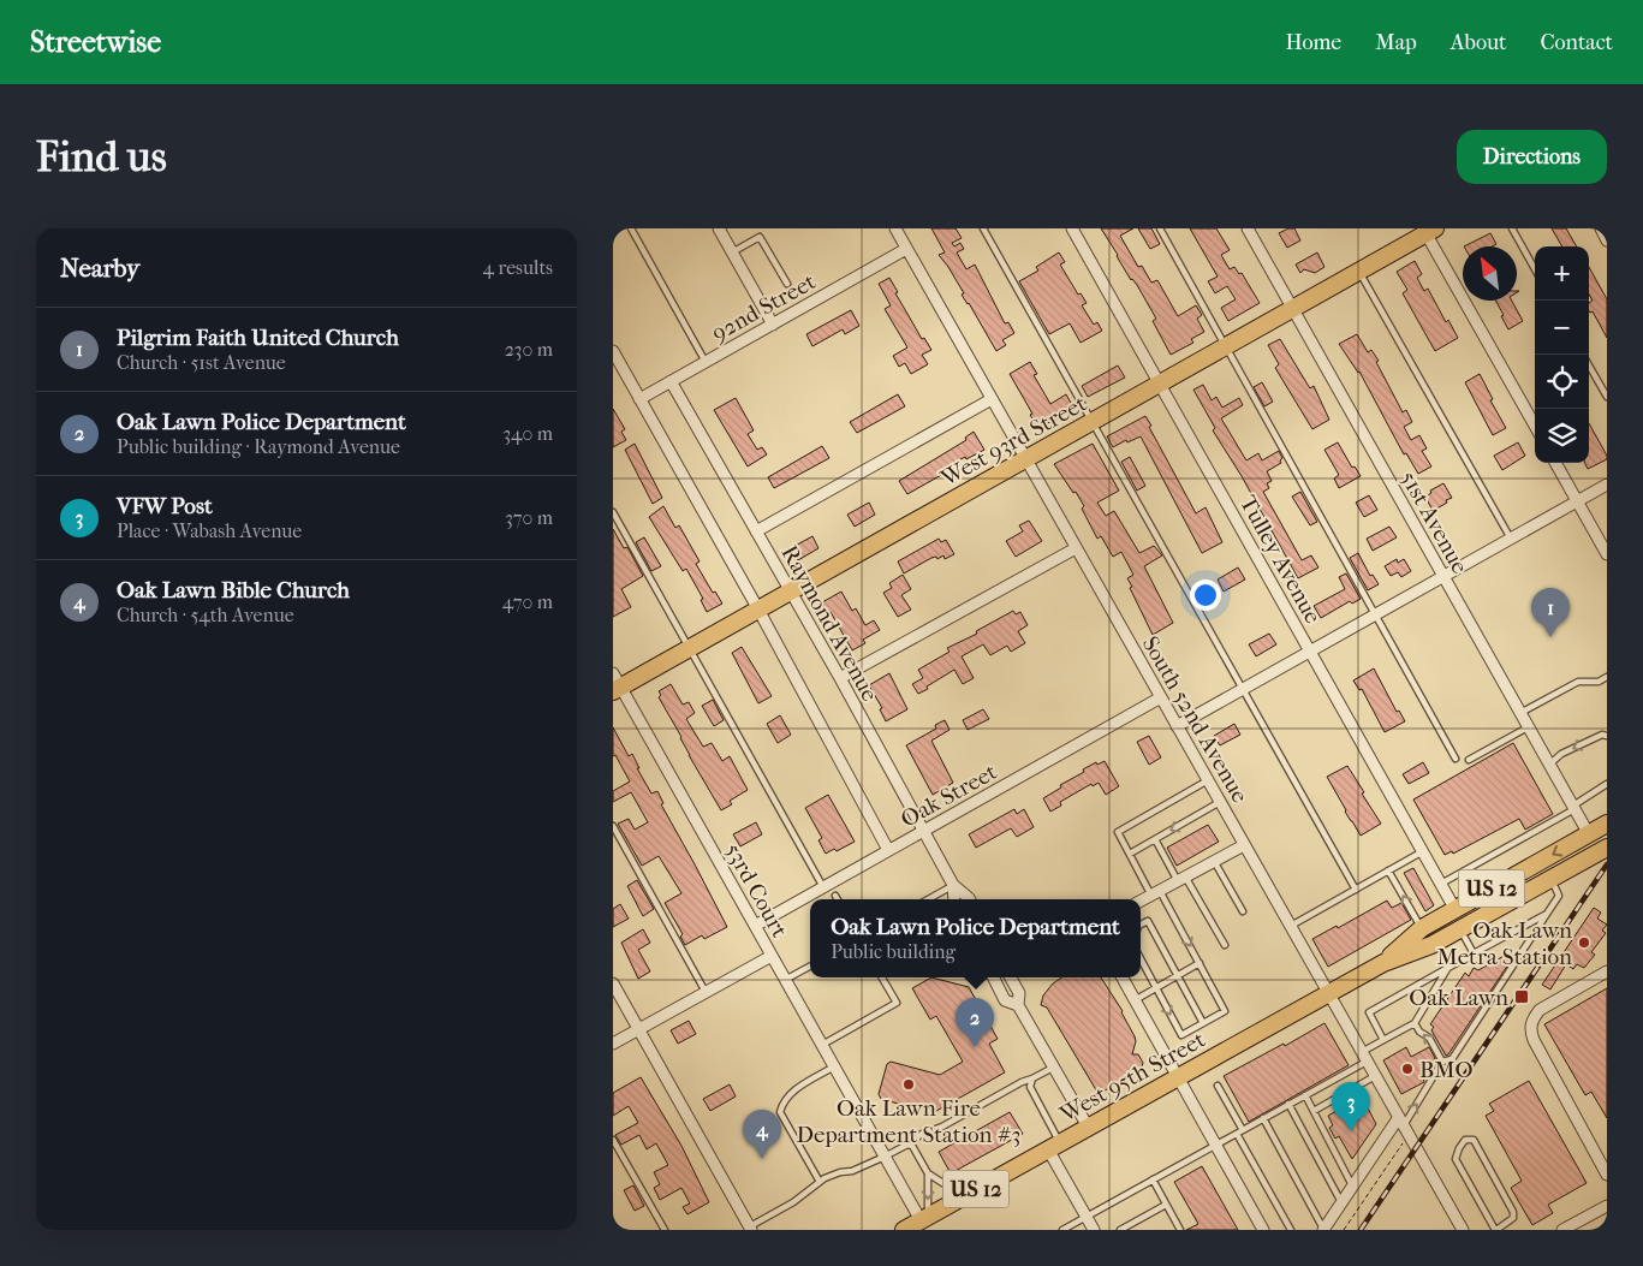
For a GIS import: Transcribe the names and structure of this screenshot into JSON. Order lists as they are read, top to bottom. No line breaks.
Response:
{"streets":{"main road":["West 93rd Street","US 12","West 95th Street"],"street":["92nd Street","51st Avenue","Tulley Avenue","Raymond Avenue","South 52nd Avenue","Oak Street","53rd Court"]},"crossings":[["92nd Street","Raymond Avenue"],["92nd Street","South 52nd Avenue"],["West 93rd Street","51st Avenue"],["West 93rd Street","Tulley Avenue"],["West 93rd Street","Raymond Avenue"],["West 93rd Street","South 52nd Avenue"],["West 93rd Street","53rd Court"],["51st Avenue","West 95th Street"],["Tulley Avenue","West 95th Street"],["Raymond Avenue","Oak Street"],["South 52nd Avenue","Oak Street"],["South 52nd Avenue","West 95th Street"],["Oak Street","53rd Court"],["53rd Court","West 95th Street"]],"places":{"other":["Oak Lawn Metra Station","BMO","Oak Lawn Fire Department Station #3"],"transit":["Oak Lawn"]},"north":"top left","page":{"header":"Streetwise","nav":["Home","Map","About","Contact"],"buttons":"Directions","title":"Find us","heading":["Nearby","4 results"],"map_buttons":["+","−"],"list":[{"mark":"1","name":"Pilgrim Faith United Church","note":"Church · 51st Avenue","value":"230 m"},{"mark":"2","name":"Oak Lawn Police Department","note":"Public building · Raymond Avenue","value":"340 m"},{"mark":"3","name":"VFW Post","note":"Place · Wabash Avenue","value":"370 m"},{"mark":"4","name":"Oak Lawn Bible Church","note":"Church · 54th Avenue","value":"470 m"}],"pins":["1","2","3","4"],"popup":["Oak Lawn Police Department","Public building"]}}
